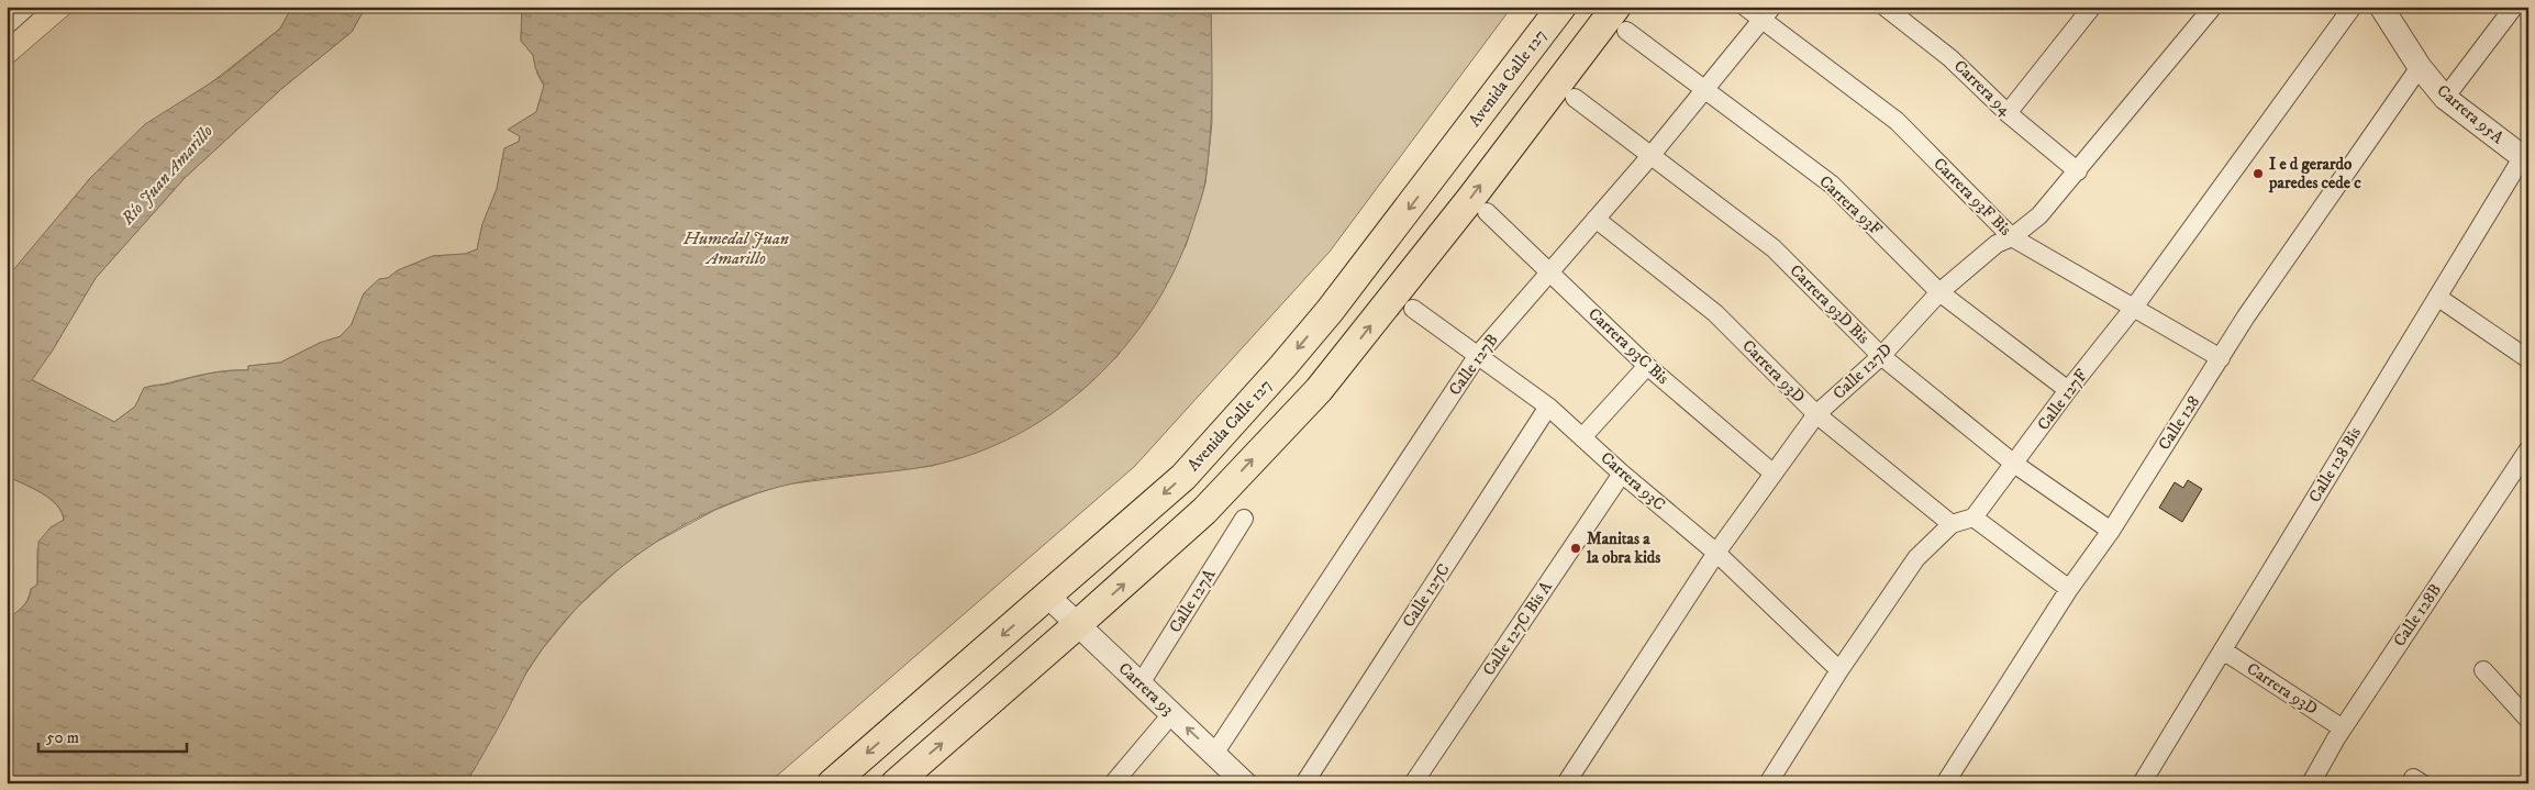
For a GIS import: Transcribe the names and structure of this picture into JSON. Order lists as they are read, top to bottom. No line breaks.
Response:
{"streets":{"main road":["Avenida Calle 127"],"street":["Carrera 94","Carrera 95A","Carrera 93F Bis","Carrera 93F","Carrera 93D Bis","Carrera 93C Bis","Calle 127B","Carrera 93D","Calle 127D","Calle 127F","Calle 128","Calle 128 Bis","Carrera 93C","Calle 127C","Calle 127A","Calle 128B","Calle 127C Bis A","Carrera 93"]},"crossings":[["Avenida Calle 127","Carrera 93"],["Carrera 94","Calle 127D"],["Carrera 95A","Calle 128"],["Carrera 95A","Calle 128 Bis"],["Carrera 93F Bis","Calle 127B"],["Carrera 93F Bis","Calle 127D"],["Carrera 93F Bis","Calle 127F"],["Carrera 93F Bis","Calle 128"],["Carrera 93F","Calle 127B"],["Carrera 93F","Calle 127D"],["Carrera 93F","Calle 127F"],["Carrera 93D Bis","Calle 127B"],["Carrera 93D Bis","Calle 127D"],["Carrera 93D Bis","Calle 127F"],["Carrera 93D Bis","Calle 128"],["Carrera 93C Bis","Calle 127B"],["Carrera 93C Bis","Calle 127D"],["Calle 127B","Carrera 93D"],["Calle 127B","Carrera 93C"],["Calle 127B","Carrera 93"],["Carrera 93D","Calle 127D"],["Carrera 93D","Calle 128 Bis"],["Carrera 93D","Calle 128B"],["Calle 127D","Carrera 93C"],["Carrera 93C","Calle 127C"],["Carrera 93C","Calle 127C Bis A"],["Calle 127A","Carrera 93"]],"water":["Río Juan Amarillo","Humedal Juan Amarillo"],"places":["I e d gerardo paredes cede c","Manitas a la obra kids"],"scale_bar":"50 m"}
